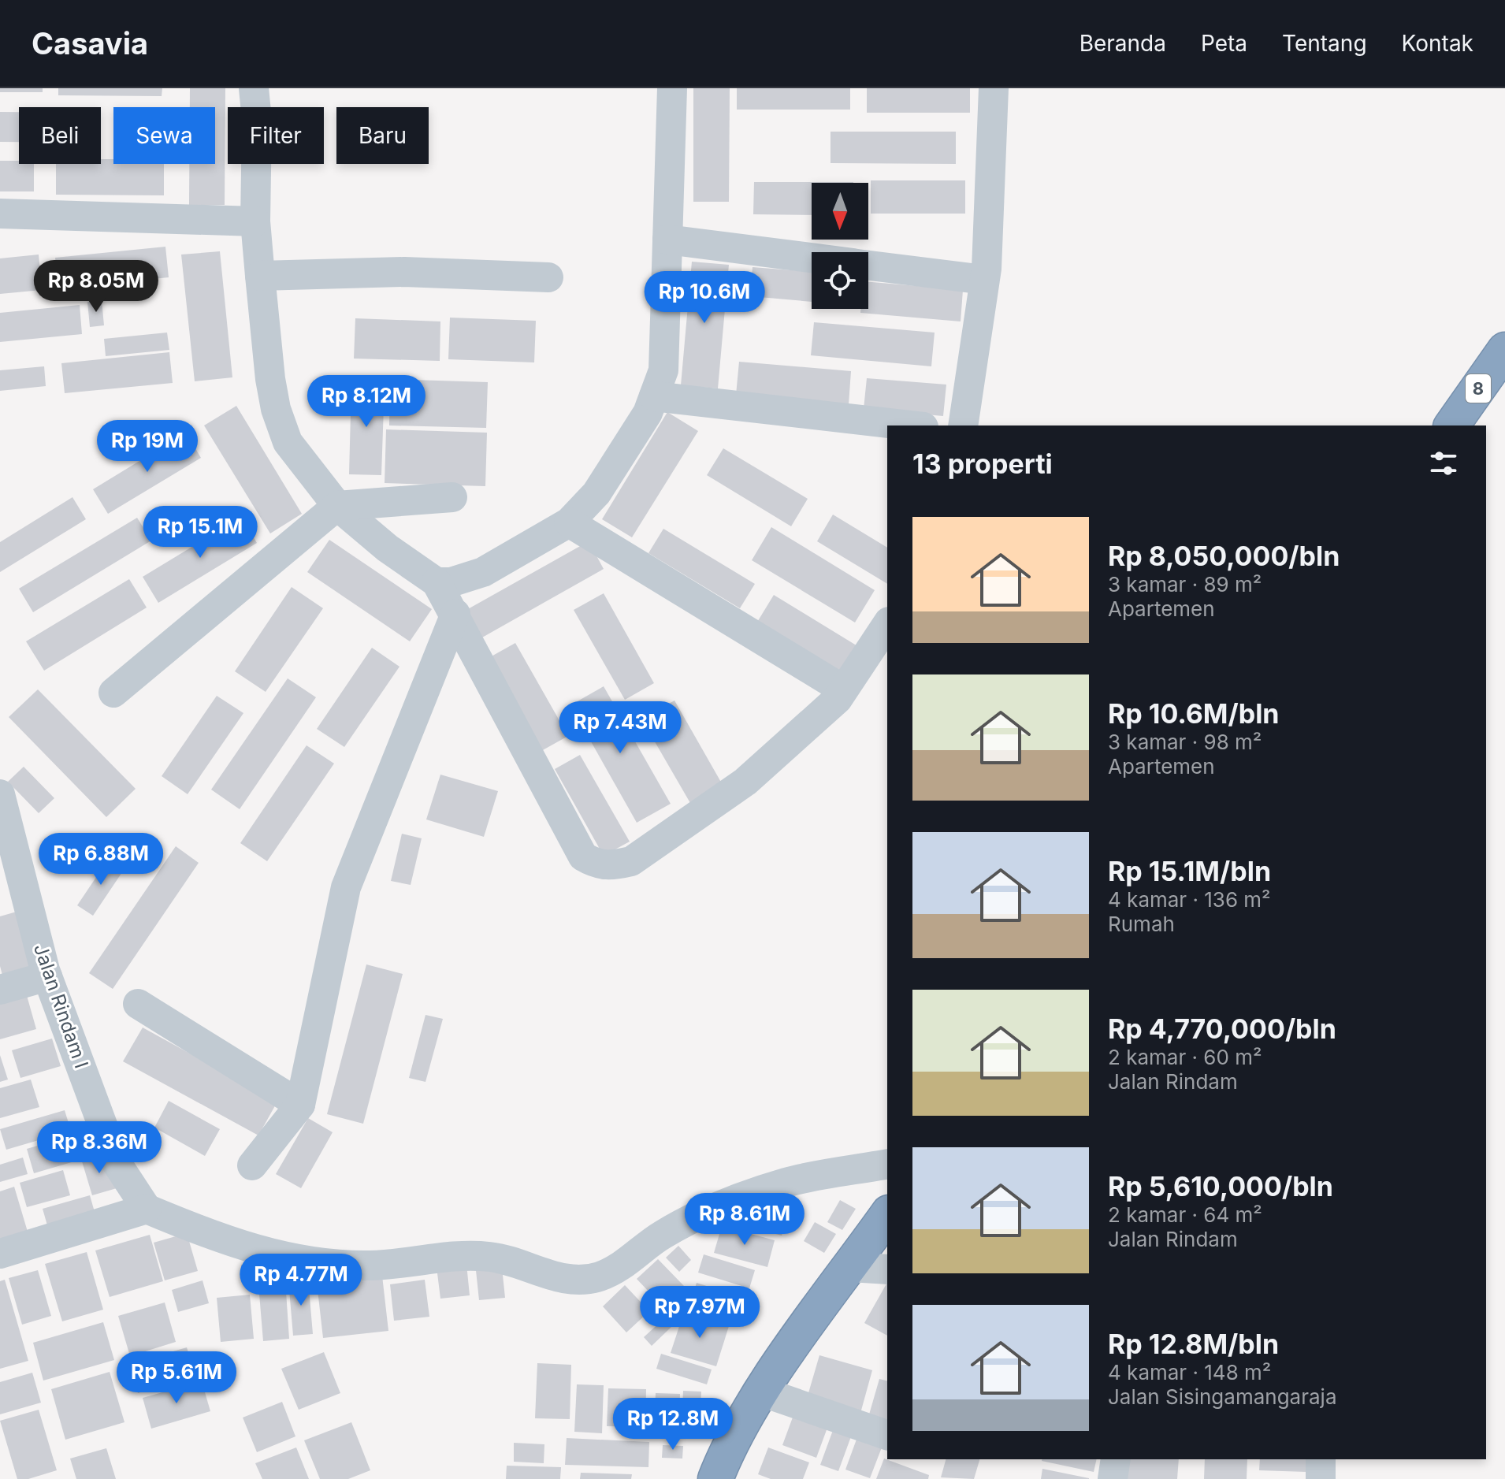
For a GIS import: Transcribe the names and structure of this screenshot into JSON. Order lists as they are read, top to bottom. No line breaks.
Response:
{"streets":{"highway":["8"],"street":["Jalan Rindam I"]},"north":"bottom","page":{"header":"Casavia","nav":["Beranda","Peta","Tentang","Kontak"],"chip":["Beli","Sewa","Filter","Baru"],"price":["Rp 8.05M","Rp 10.6M","Rp 8.12M","Rp 19M","Rp 15.1M","Rp 7.43M","Rp 6.88M","Rp 8.36M","Rp 8.61M","Rp 4.77M","Rp 7.97M","Rp 5.61M","Rp 12.8M"],"heading":"13 properti","list":[{"name":"Rp 8,050,000/bln","note":"3 kamar · 89 m² · Apartemen"},{"name":"Rp 10.6M/bln","note":"3 kamar · 98 m² · Apartemen"},{"name":"Rp 15.1M/bln","note":"4 kamar · 136 m² · Rumah"},{"name":"Rp 4,770,000/bln","note":"2 kamar · 60 m² · Jalan Rindam"},{"name":"Rp 5,610,000/bln","note":"2 kamar · 64 m² · Jalan Rindam"},{"name":"Rp 12.8M/bln","note":"4 kamar · 148 m² · Jalan Sisingamangaraja"}]}}
